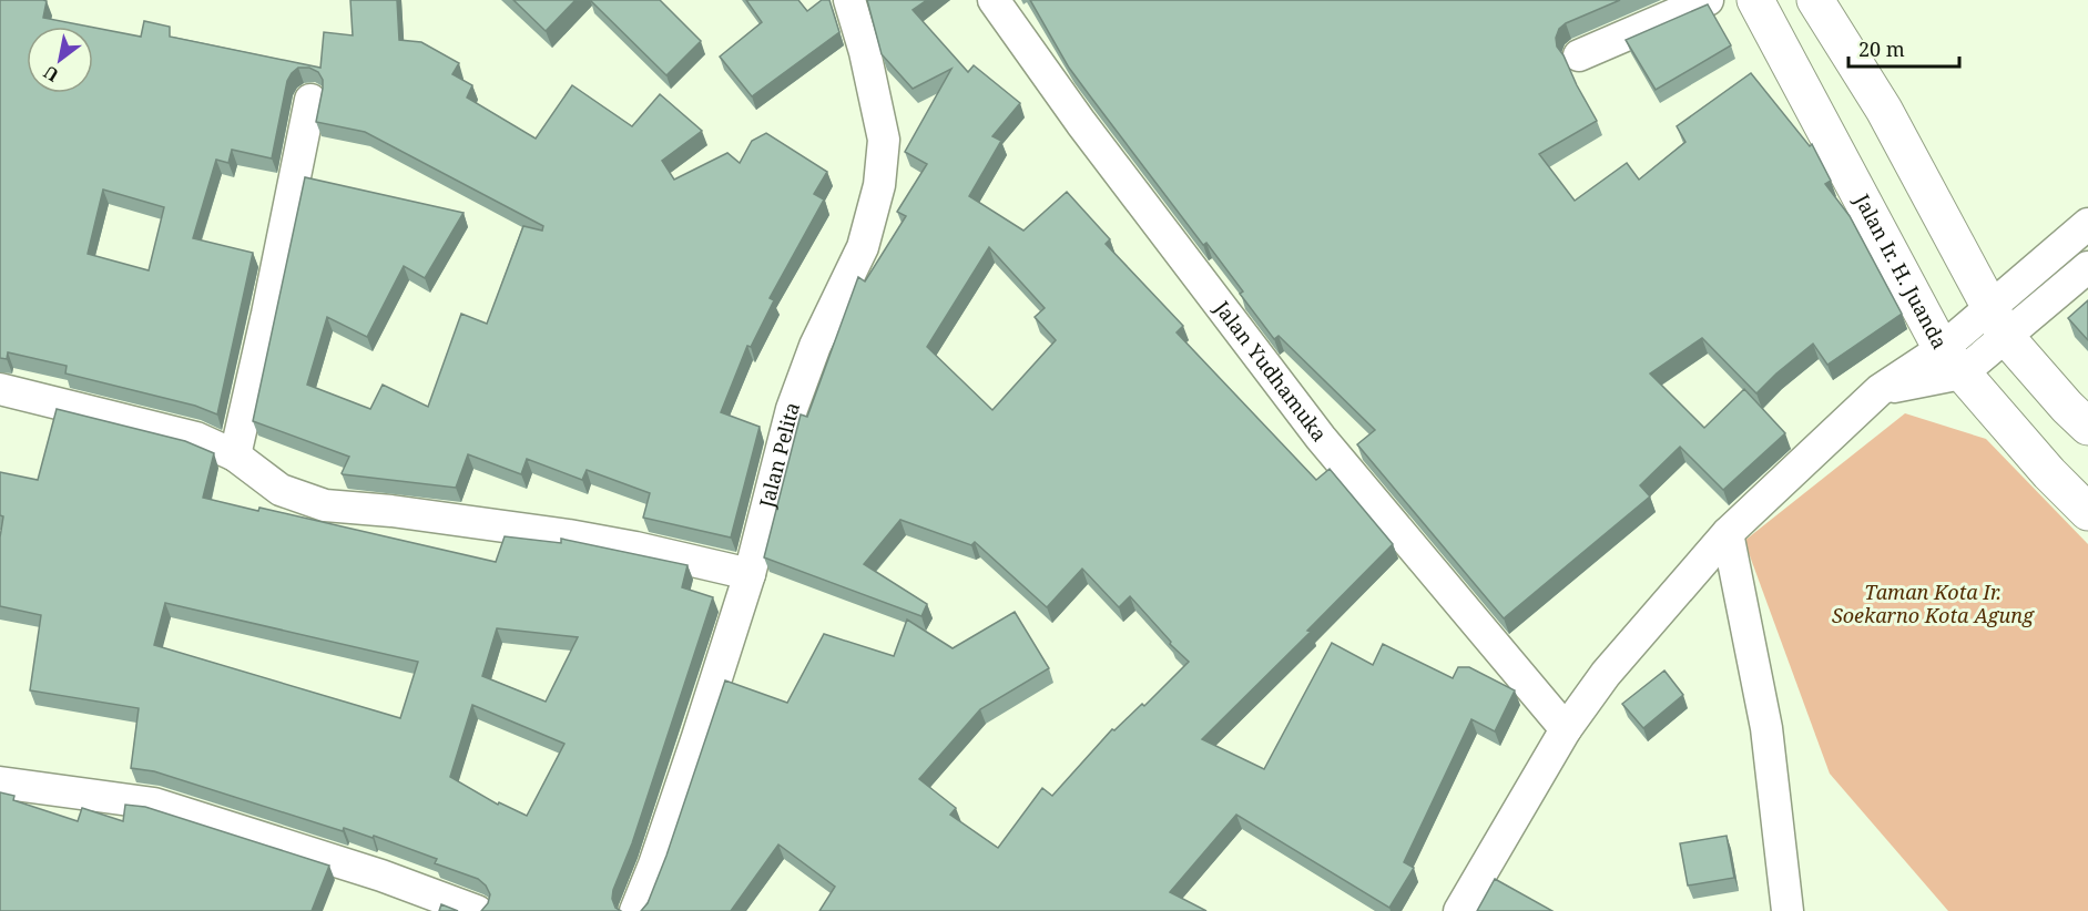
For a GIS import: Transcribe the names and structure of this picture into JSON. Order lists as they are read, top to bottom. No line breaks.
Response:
{"streets":{"highway":["Jalan Ir. H. Juanda"],"street":["Jalan Yudhamuka","Jalan Pelita"]},"parks":["Taman Kota Ir. Soekarno Kota Agung"],"scale_bar":"20 m","north":"bottom left"}
